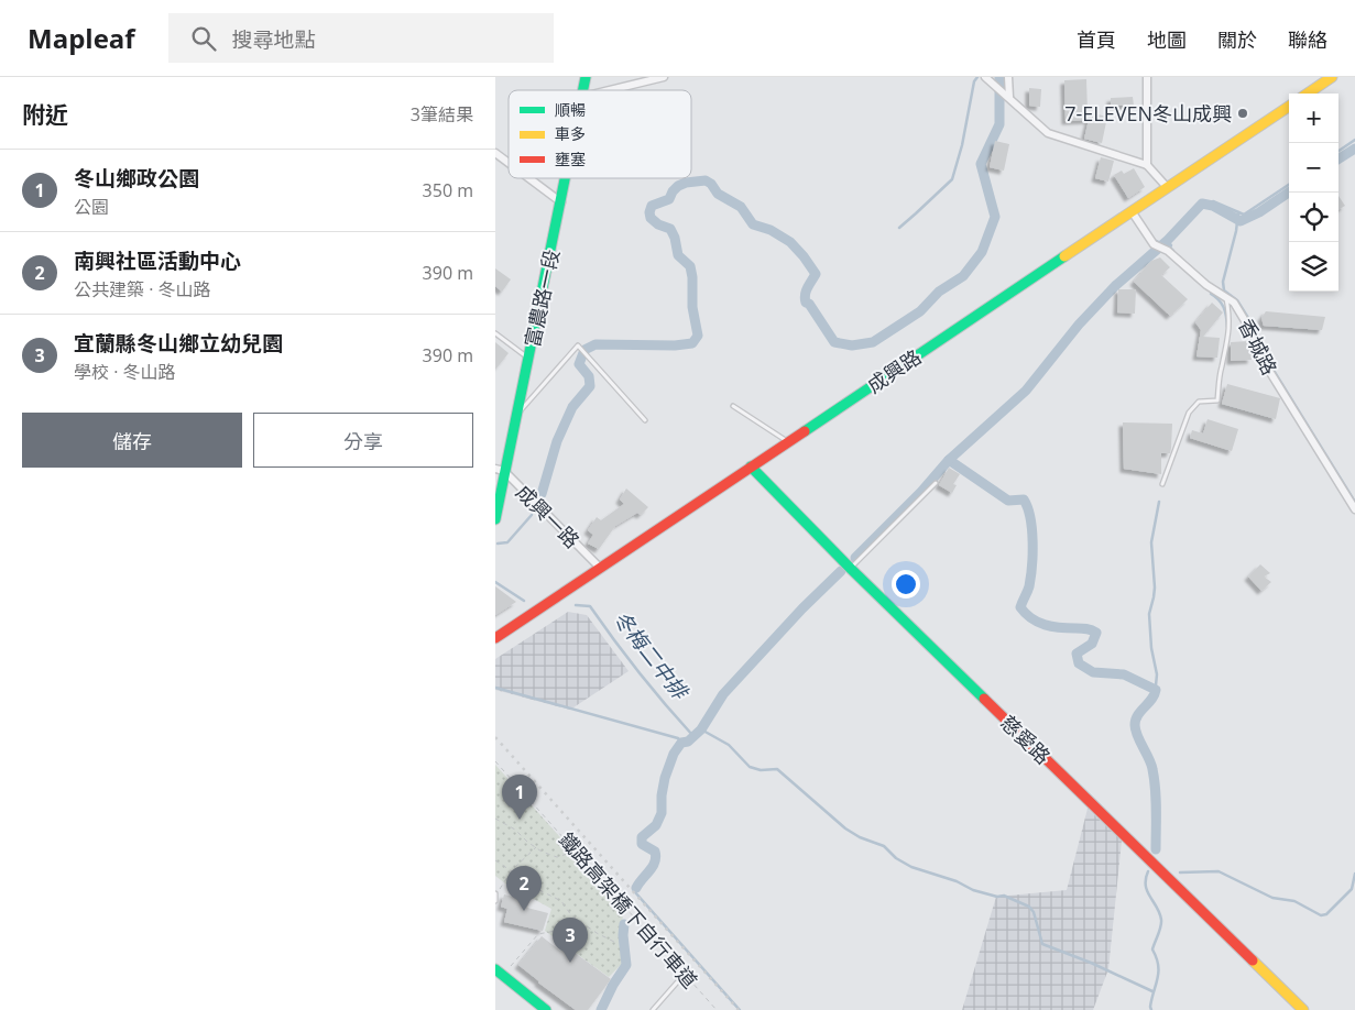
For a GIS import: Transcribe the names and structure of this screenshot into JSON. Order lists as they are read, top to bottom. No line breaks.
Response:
{"streets":{"street":["富農路一段","香城路","成興路","成興一路","慈愛路"],"path":["鐵路高架橋下自行車道"]},"crossings":[["富農路一段","成興一路"],["香城路","成興路"],["成興路","成興一路"],["成興路","慈愛路"]],"water":["冬梅二中排"],"places":["7-ELEVEN冬山成興"],"legend":["順暢","車多","壅塞"],"page":{"header":"Mapleaf","search":"搜尋地點","nav":["首頁","地圖","關於","聯絡"],"heading":["附近","3筆結果"],"map_buttons":["+","−"],"list":[{"mark":"1","name":"冬山鄉政公園","note":"公園","value":"350 m"},{"mark":"2","name":"南興社區活動中心","note":"公共建築 · 冬山路","value":"390 m"},{"mark":"3","name":"宜蘭縣冬山鄉立幼兒園","note":"學校 · 冬山路","value":"390 m"}],"buttons":["儲存","分享"],"pins":["1","2","3"]}}
